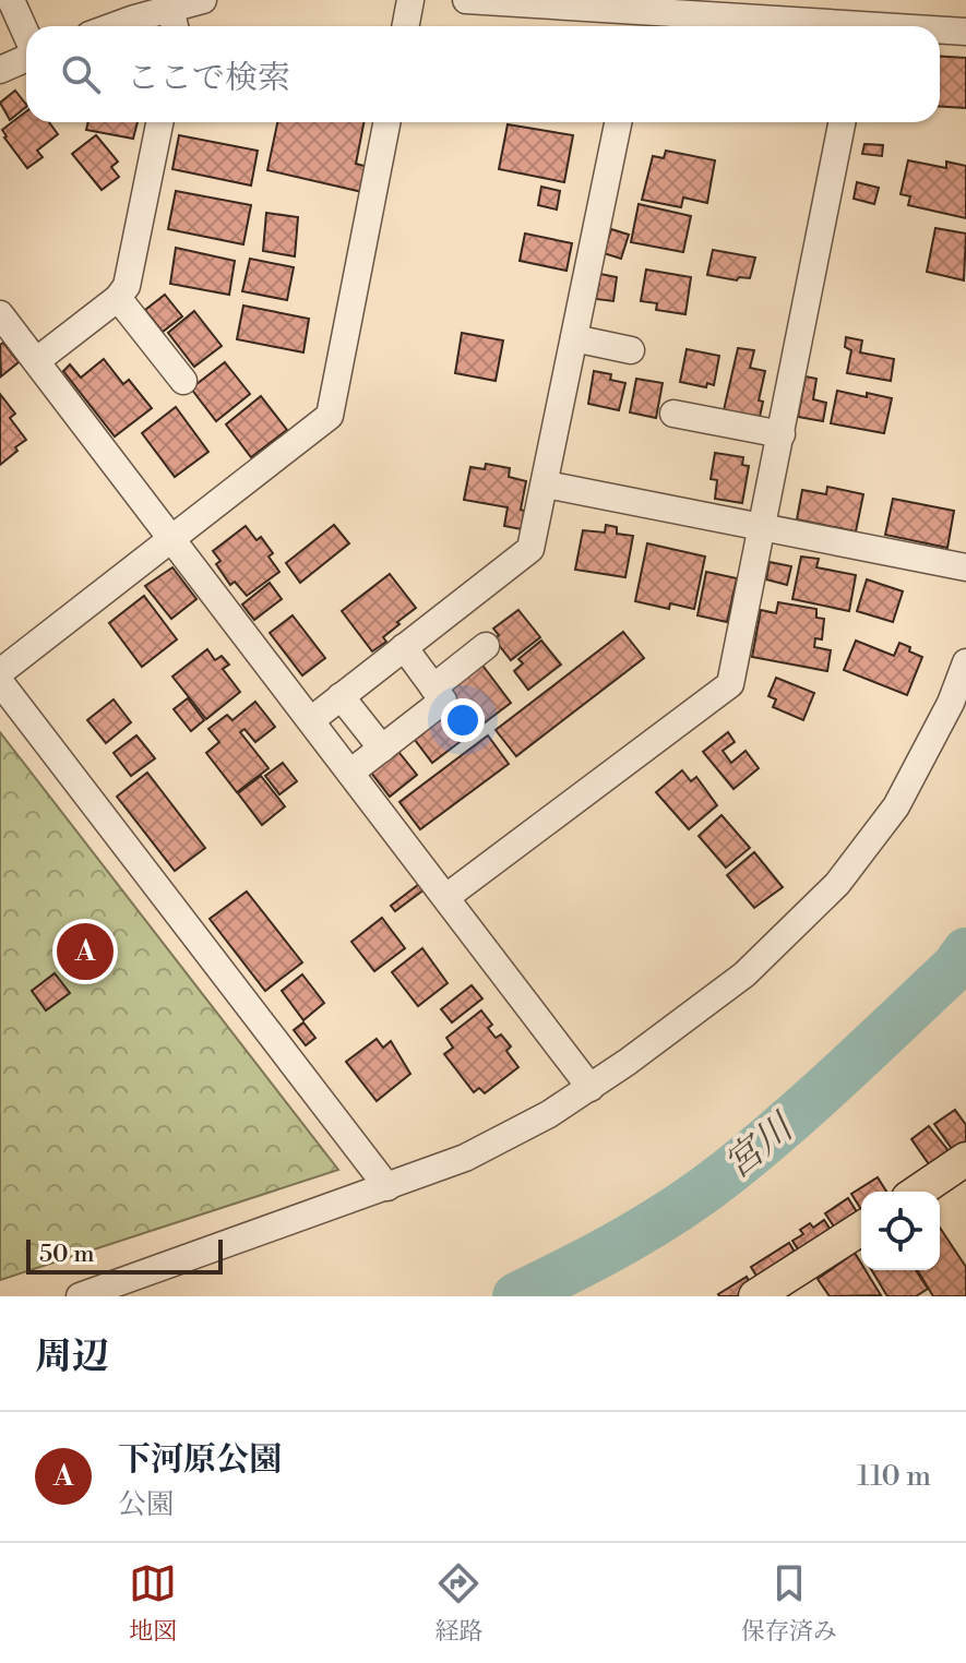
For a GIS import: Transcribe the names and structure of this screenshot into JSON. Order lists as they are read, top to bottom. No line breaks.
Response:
{"water":["宮川"],"scale_bar":"50 m","page":{"search":"ここで検索","pins":"A","scale":"50 m","heading":"周辺","list":[{"mark":"A","name":"下河原公園","note":"公園","value":"110 m"}],"nav":["地図","経路","保存済み"]}}
